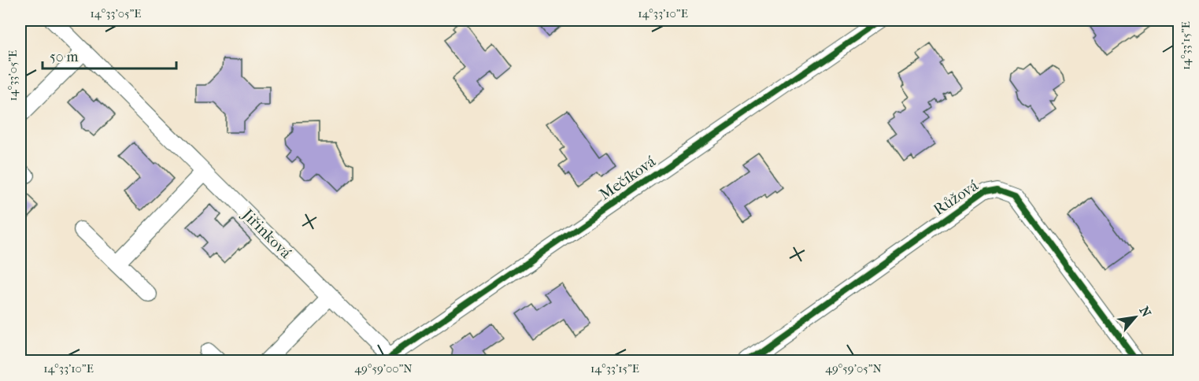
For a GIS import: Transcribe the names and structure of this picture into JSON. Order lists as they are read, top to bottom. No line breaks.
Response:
{"streets":{"street":["Mečíková","Růžová","Jiřinková"]},"crossings":[["Mečíková","Jiřinková"]],"scale_bar":"50 m","north":"top right","coordinates":["14°33'05\"E","14°33'10\"E","14°33'15\"E","49°59'00\"N","49°59'05\"N"]}
